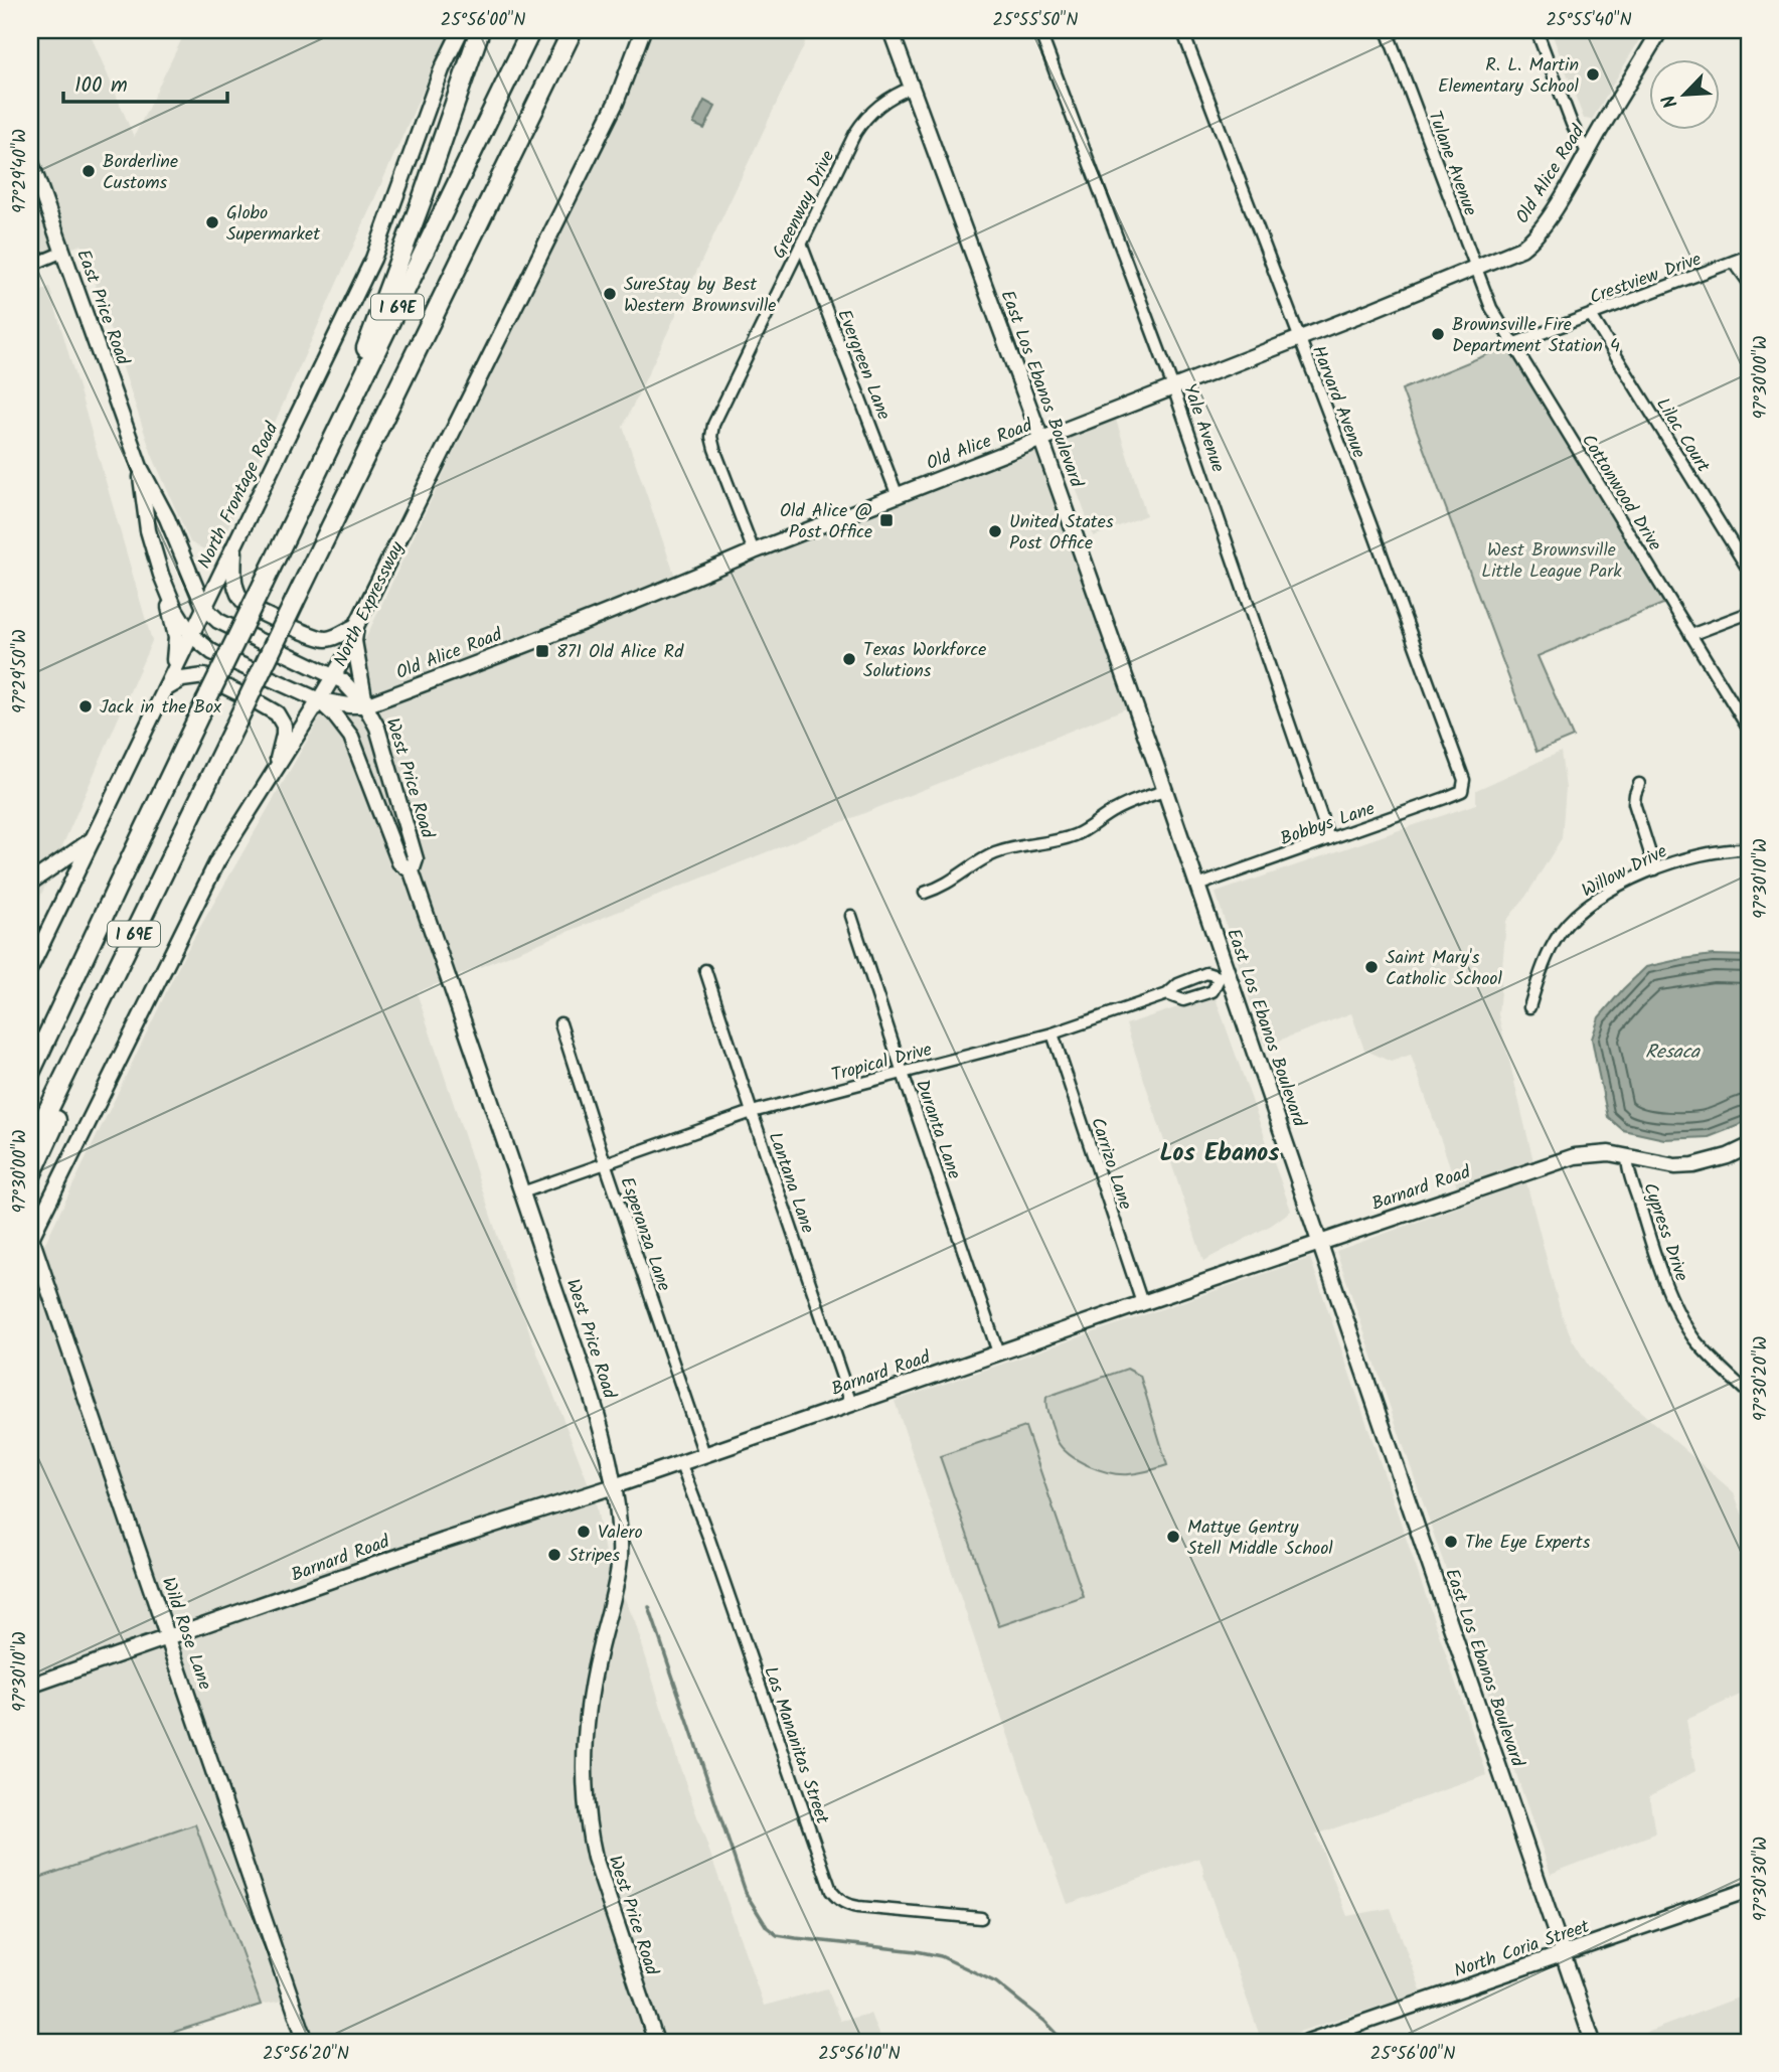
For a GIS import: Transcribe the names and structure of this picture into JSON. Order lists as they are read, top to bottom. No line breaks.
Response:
{"streets":{"highway":["I 69E"],"street":["Tulane Avenue","Old Alice Road","Greenway Drive","Crestview Drive","East Price Road","Evergreen Lane","East Los Ebanos Boulevard","Harvard Avenue","Yale Avenue","Lilac Court","Cottonwood Drive","North Frontage Road","North Expressway","West Price Road","Bobbys Lane","Willow Drive","Tropical Drive","Duranta Lane","Carrizo Lane","Lantana Lane","Barnard Road","Cypress Drive","Esperanza Lane","Wild Rose Lane","Las Mananitas Street","North Coria Street"]},"crossings":[["Tulane Avenue","Old Alice Road"],["Tulane Avenue","Cottonwood Drive"],["Old Alice Road","Greenway Drive"],["Old Alice Road","Evergreen Lane"],["Old Alice Road","East Los Ebanos Boulevard"],["Old Alice Road","Harvard Avenue"],["Old Alice Road","Yale Avenue"],["Old Alice Road","Cottonwood Drive"],["Old Alice Road","West Price Road"],["Greenway Drive","Evergreen Lane"],["Greenway Drive","East Los Ebanos Boulevard"],["Crestview Drive","Lilac Court"],["Crestview Drive","Cottonwood Drive"],["East Price Road","North Frontage Road"],["East Price Road","North Expressway"],["East Los Ebanos Boulevard","Bobbys Lane"],["East Los Ebanos Boulevard","Tropical Drive"],["East Los Ebanos Boulevard","Barnard Road"],["East Los Ebanos Boulevard","North Coria Street"],["Harvard Avenue","Bobbys Lane"],["Yale Avenue","Bobbys Lane"],["North Expressway","West Price Road"],["North Expressway","Wild Rose Lane"],["West Price Road","Tropical Drive"],["West Price Road","Barnard Road"],["Tropical Drive","Duranta Lane"],["Tropical Drive","Carrizo Lane"],["Tropical Drive","Lantana Lane"],["Tropical Drive","Esperanza Lane"],["Duranta Lane","Barnard Road"],["Carrizo Lane","Barnard Road"],["Lantana Lane","Barnard Road"],["Barnard Road","Cypress Drive"],["Barnard Road","Esperanza Lane"],["Barnard Road","Wild Rose Lane"],["Barnard Road","Las Mananitas Street"]],"districts":["Los Ebanos"],"water":["Resaca"],"parks":["West Brownsville Little League Park"],"places":{"other":["R. L. Martin Elementary School","Borderline Customs","Globo Supermarket","SureStay by Best Western Brownsville","Brownsville Fire Department Station 4","United States Post Office","Texas Workforce Solutions","Jack in the Box","Saint Mary's Catholic School","Valero","Mattye Gentry Stell Middle School","The Eye Experts","Stripes"],"transit":["Old Alice @ Post Office","871 Old Alice Rd"]},"scale_bar":"100 m","north":"bottom left","coordinates":["25°56'00\"N","25°55'50\"N","25°55'40\"N","97°29'40\"W","97°30'00\"W","97°29'50\"W","97°30'10\"W","97°30'20\"W","97°30'30\"W","25°56'20\"N","25°56'10\"N"]}
